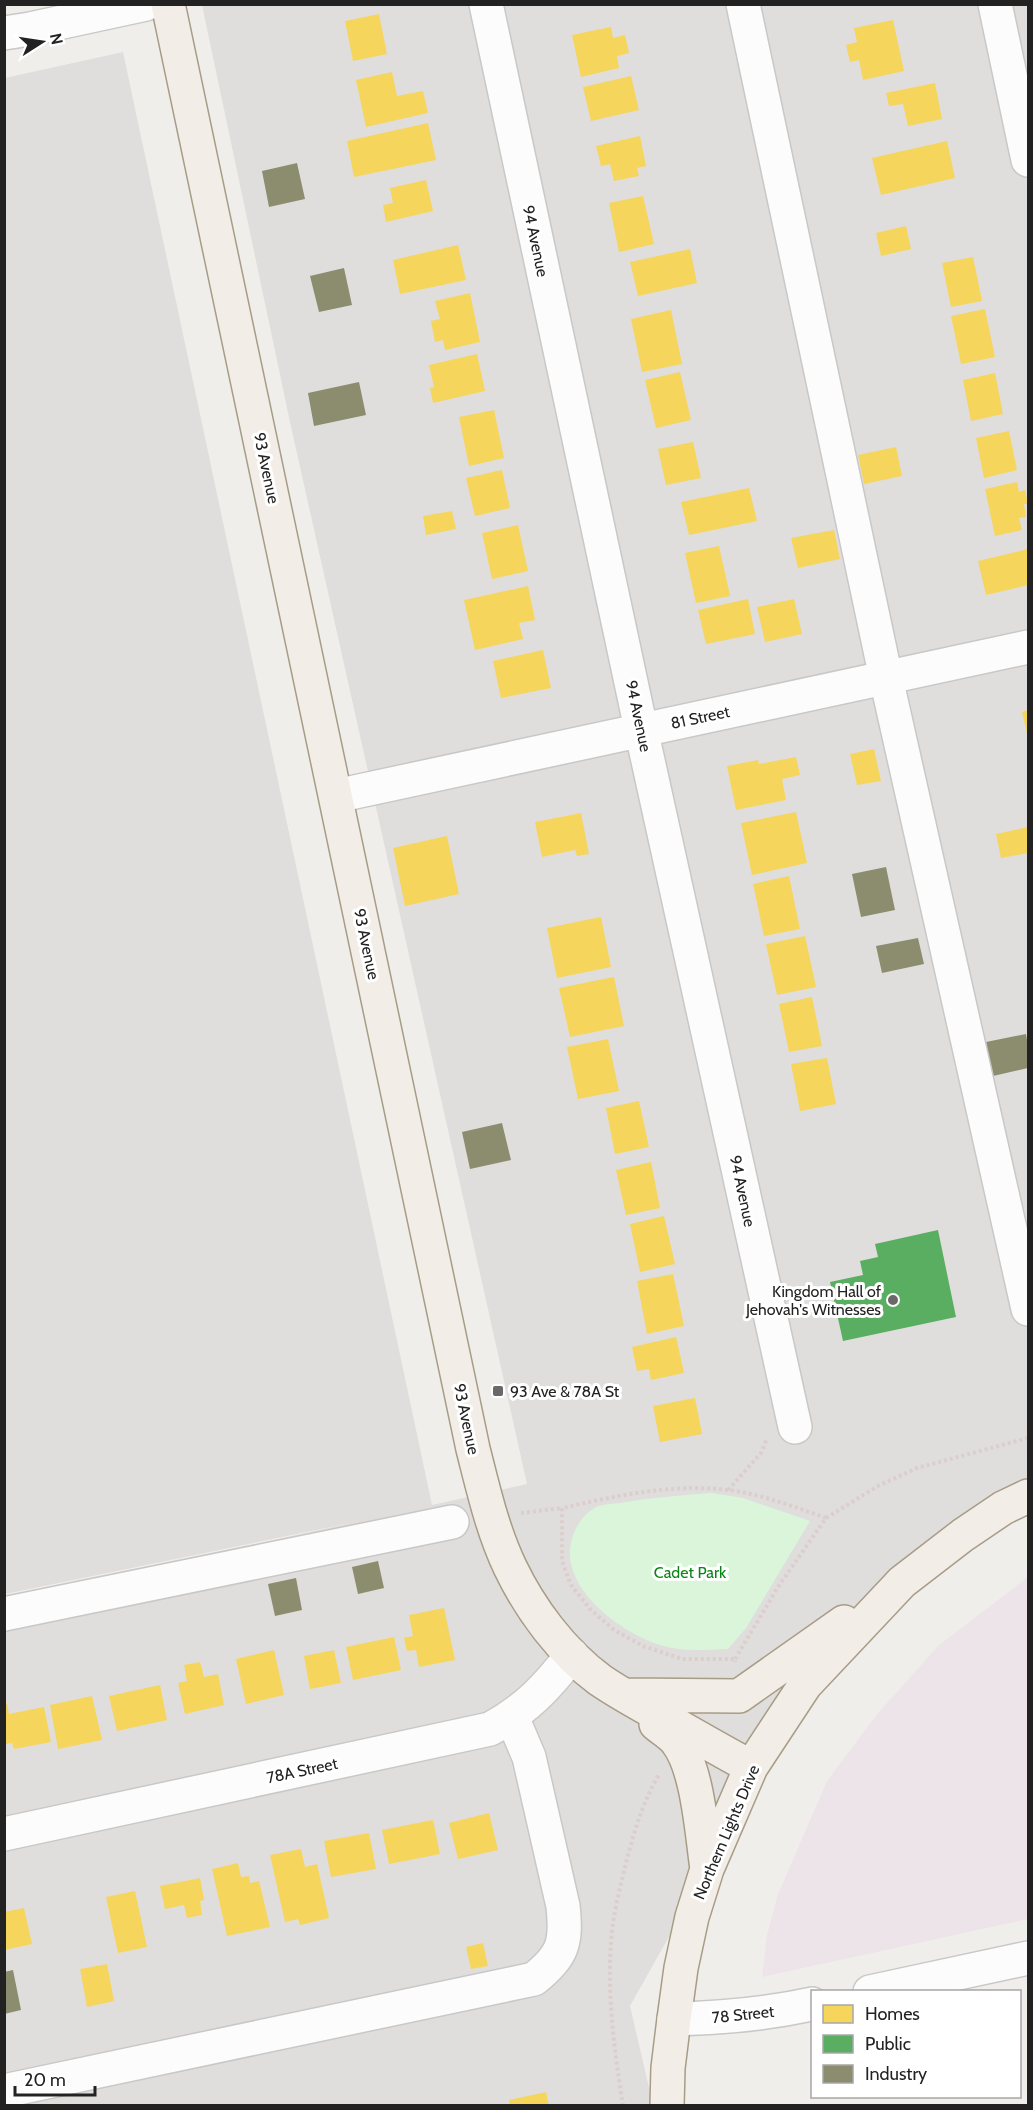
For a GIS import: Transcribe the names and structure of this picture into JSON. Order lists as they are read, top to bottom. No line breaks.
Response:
{"streets":{"main road":["93 Avenue","Northern Lights Drive"],"street":["94 Avenue","81 Street","78A Street","78 Street"]},"crossings":[["94 Avenue","81 Street"],["93 Avenue","81 Street"],["93 Avenue","78A Street"],["93 Avenue","Northern Lights Drive"],["Northern Lights Drive","78 Street"]],"parks":["Cadet Park"],"places":{"other":["Kingdom Hall of Jehovah's Witnesses"],"transit":["93 Ave & 78A St"]},"legend":["Homes","Public","Industry"],"scale_bar":"20 m","north":"right"}
